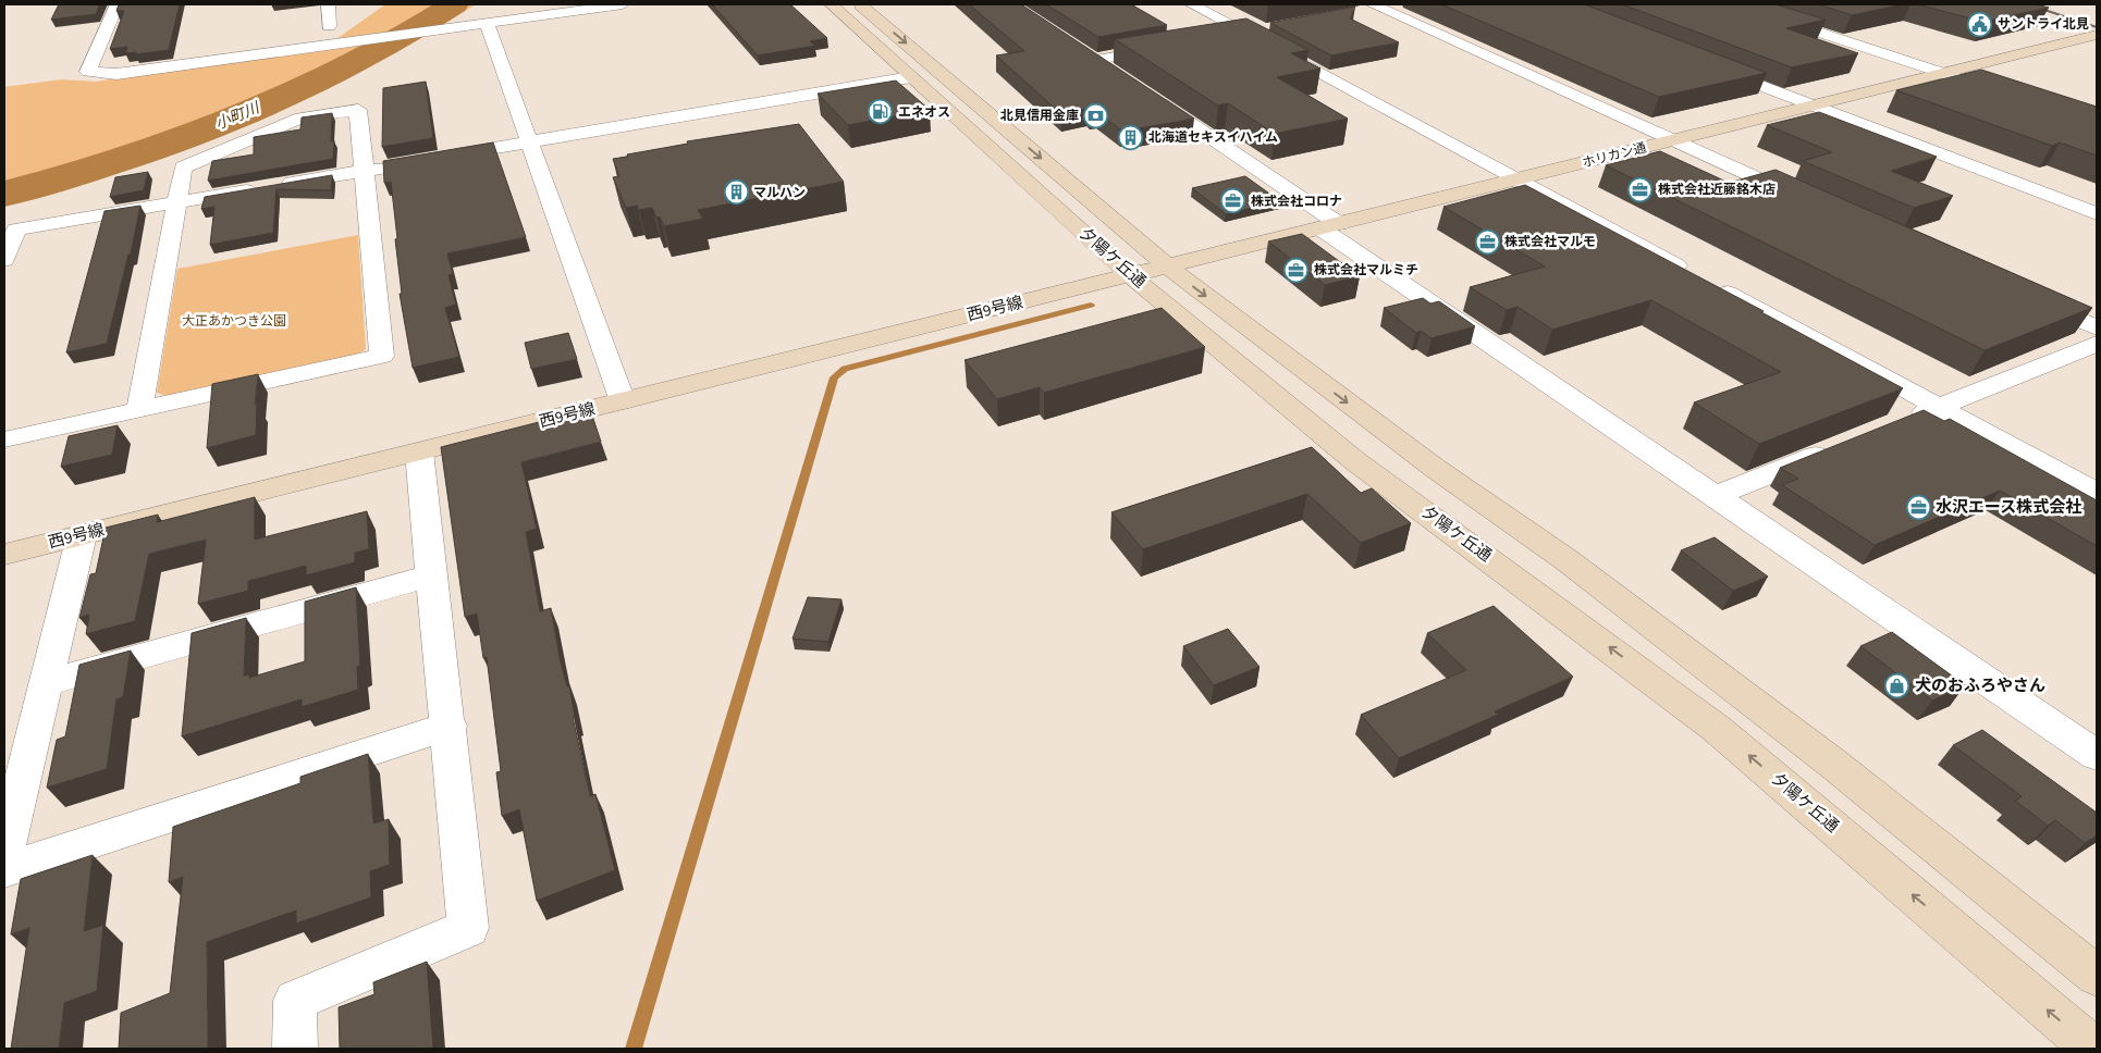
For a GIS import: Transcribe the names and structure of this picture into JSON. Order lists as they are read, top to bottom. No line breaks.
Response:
{"streets":{"street":["ホリカン通","夕陽ケ丘通","西9号線"]},"crossings":[["ホリカン通","夕陽ケ丘通"],["ホリカン通","西9号線"],["夕陽ケ丘通","西9号線"]],"water":["小町川"],"parks":["大正あかつき公園"],"places":{"public building":["サントライ北見"],"fuel station":["エネオス"],"bank":["北見信用金庫"],"building":["北海道セキスイハイム","マルハン"],"office":["株式会社近藤銘木店","株式会社コロナ","株式会社マルモ","株式会社マルミチ","水沢エース株式会社"],"shop":["犬のおふろやさん"]}}
